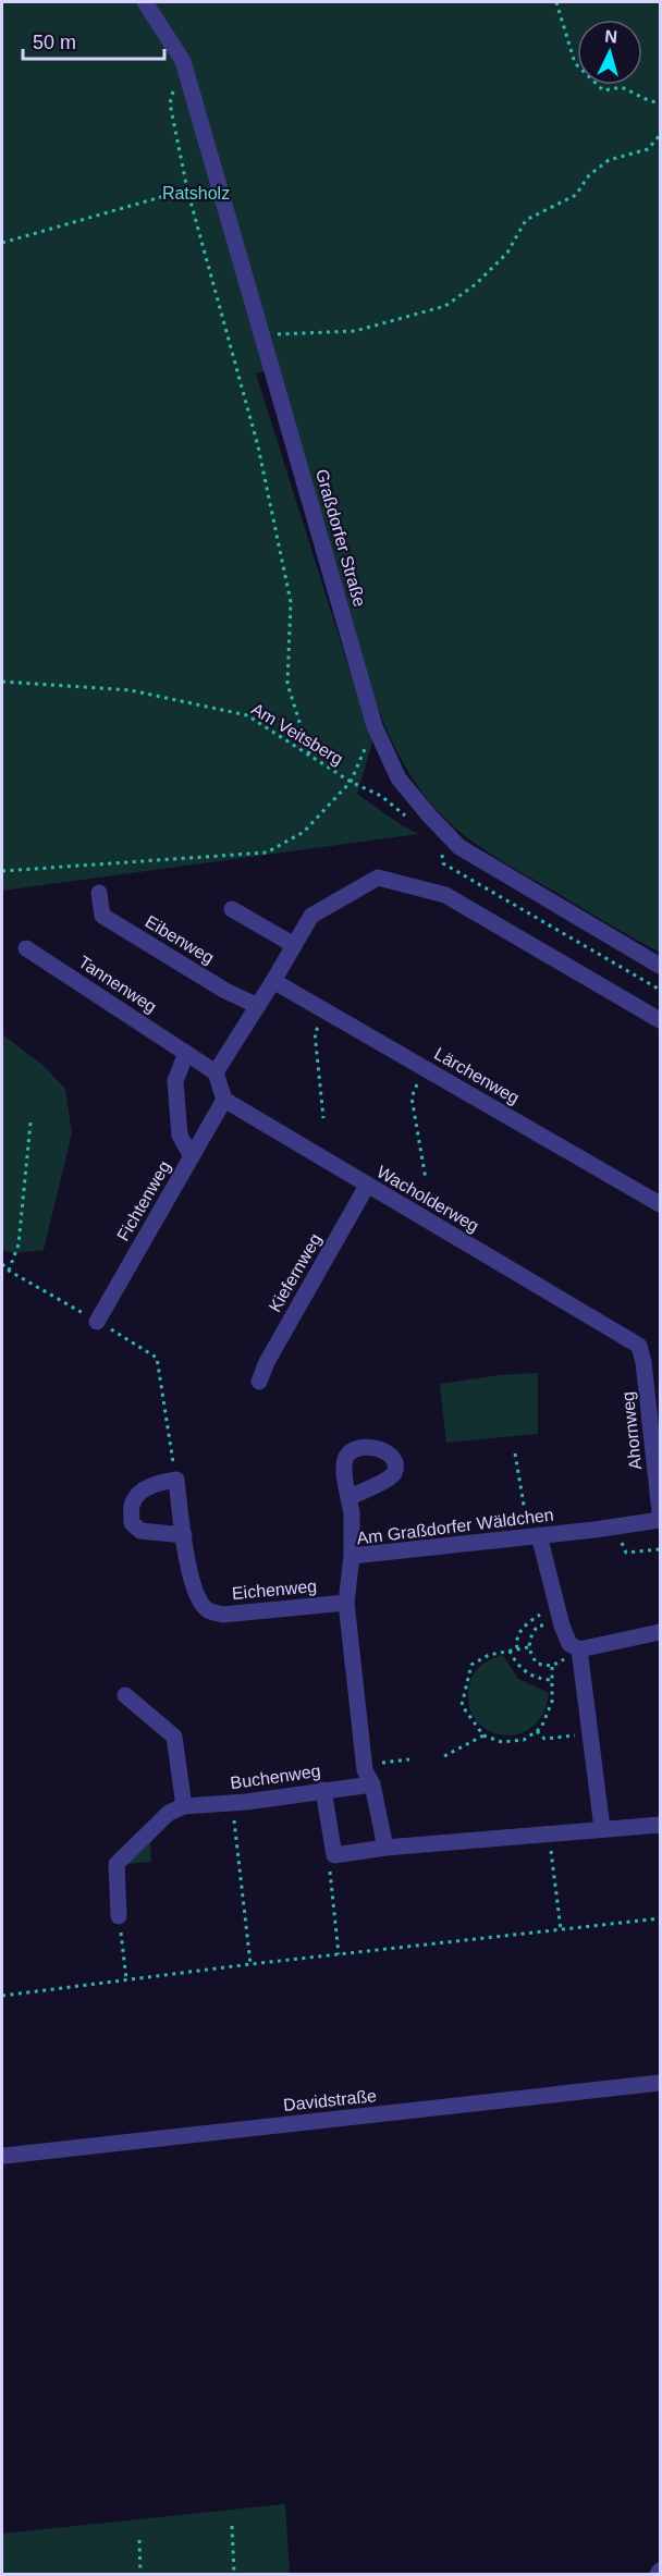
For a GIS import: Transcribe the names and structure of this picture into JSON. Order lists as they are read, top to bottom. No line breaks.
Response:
{"streets":{"street":["Graßdorfer Straße","Eibenweg","Tannenweg","Lärchenweg","Wacholderweg","Fichtenweg","Kiefernweg","Ahornweg","Am Graßdorfer Wäldchen","Eichenweg","Buchenweg","Davidstraße"],"path":["Am Veitsberg"]},"crossings":[["Wacholderweg","Fichtenweg"],["Wacholderweg","Kiefernweg"],["Wacholderweg","Ahornweg"],["Am Graßdorfer Wäldchen","Eichenweg"],["Am Graßdorfer Wäldchen","Buchenweg"]],"parks":["Ratsholz"],"scale_bar":"50 m","north":"top"}
